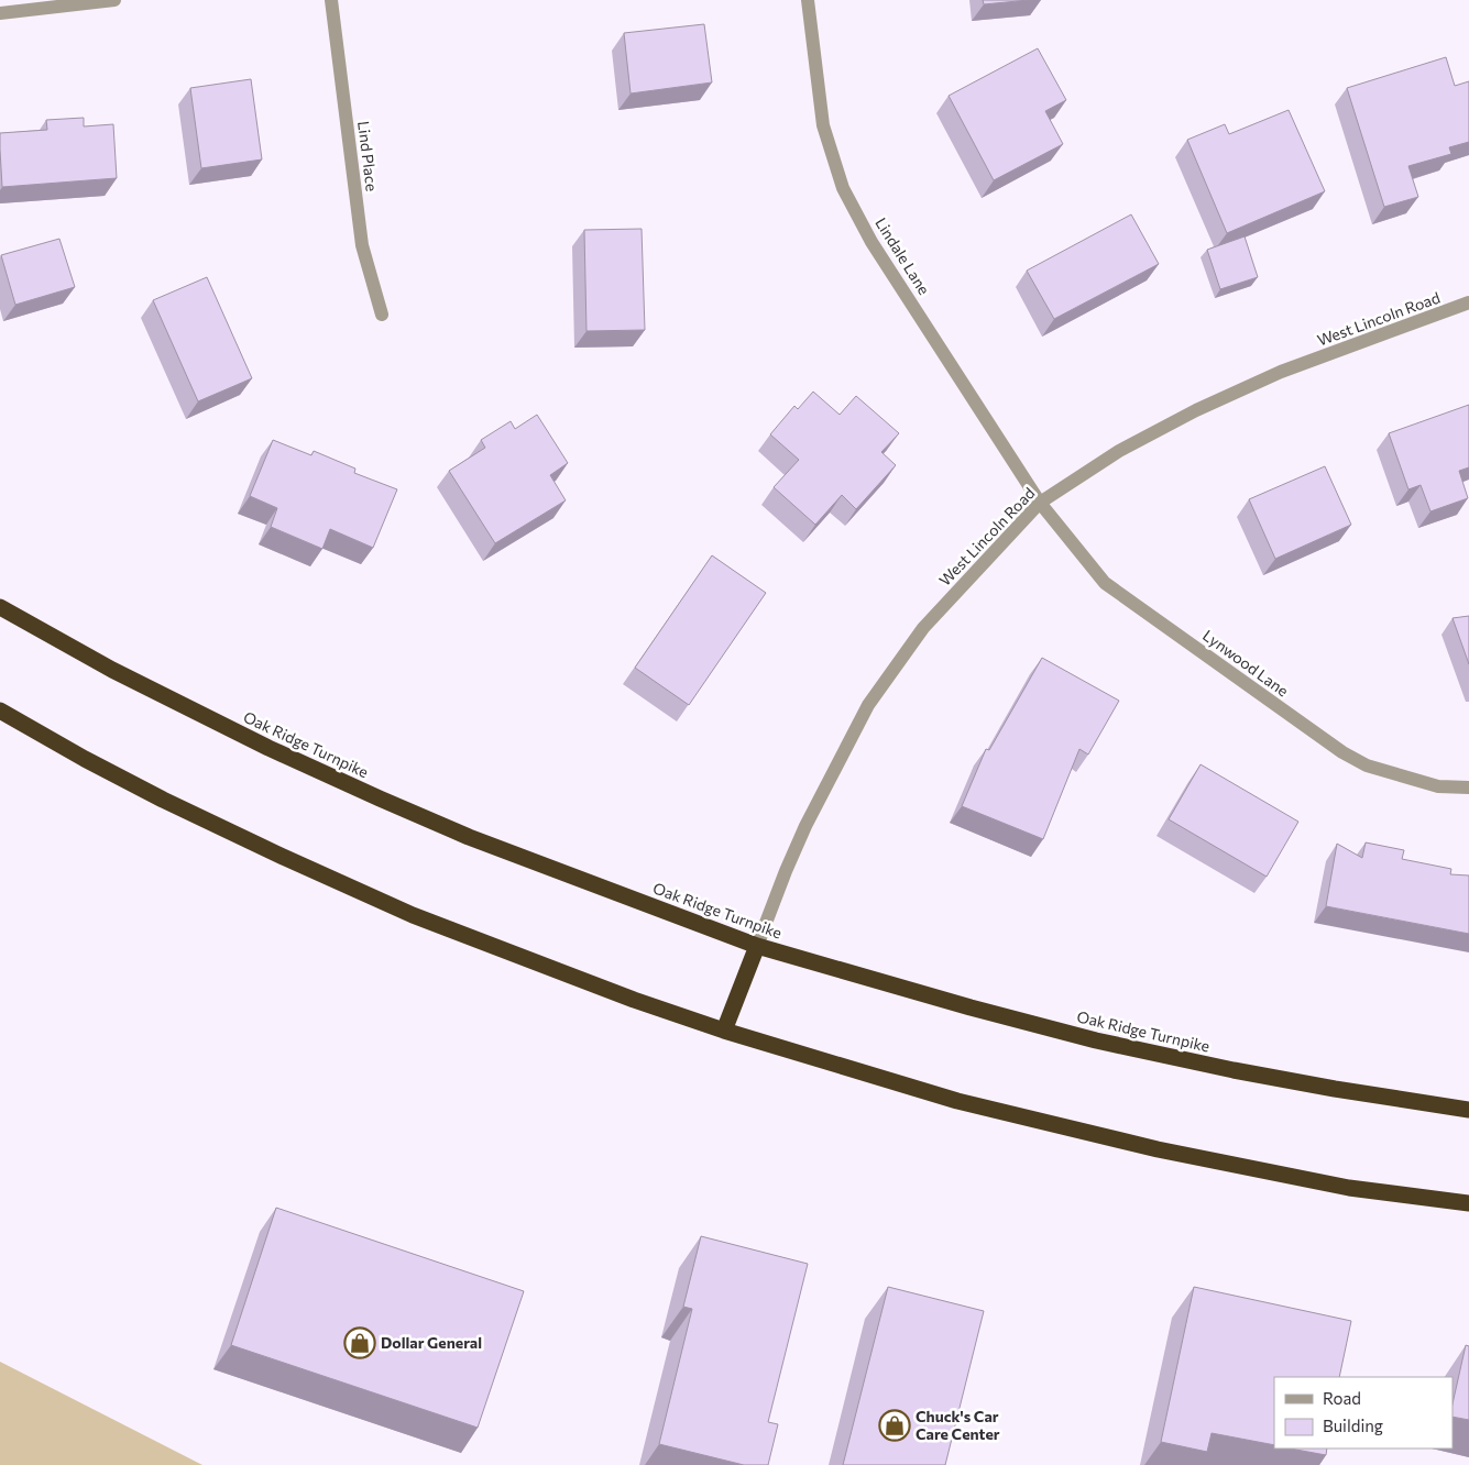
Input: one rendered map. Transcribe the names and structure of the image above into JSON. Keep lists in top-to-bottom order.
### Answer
{
  "streets": {
    "highway": ["Oak Ridge Turnpike"],
    "street": [
      "Lind Place",
      "Lindale Lane",
      "West Lincoln Road",
      "Lynwood Lane"
    ]
  },
  "crossings": [
    ["Lindale Lane", "West Lincoln Road"],
    ["Lindale Lane", "Lynwood Lane"],
    ["West Lincoln Road", "Lynwood Lane"],
    ["West Lincoln Road", "Oak Ridge Turnpike"]
  ],
  "places": {
    "shop": ["Dollar General", "Chuck's Car Care Center"]
  },
  "legend": ["Road", "Building"]
}
